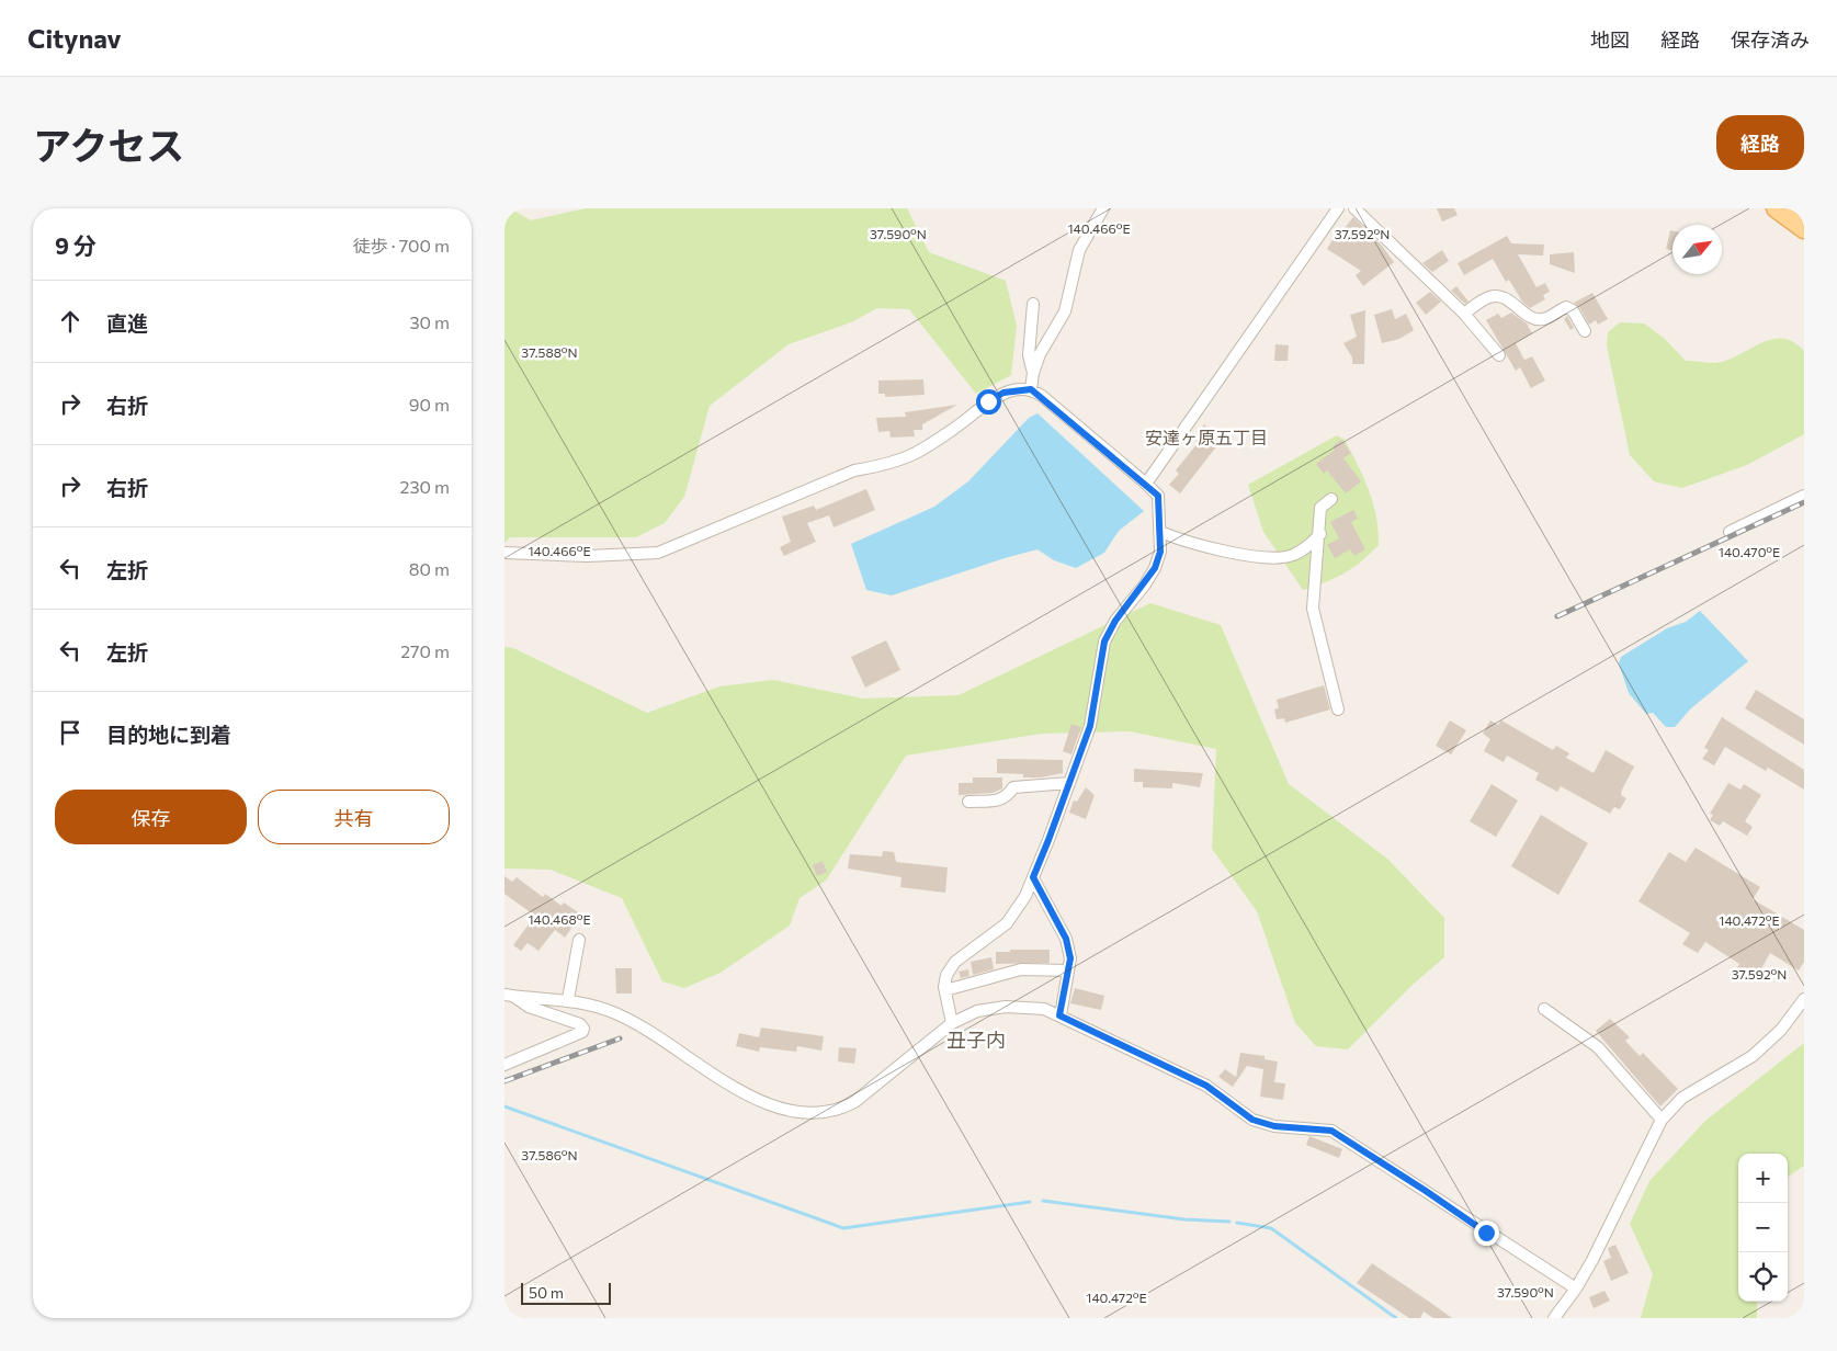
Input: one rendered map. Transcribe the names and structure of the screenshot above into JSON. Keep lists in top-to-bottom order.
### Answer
{
  "districts": ["安達ヶ原五丁目", "丑子内"],
  "scale_bar": "50 m",
  "north": "top right",
  "page": {
    "header": "Citynav",
    "nav": ["地図", "経路", "保存済み"],
    "title": "アクセス",
    "buttons": [
      "経路",
      ["保存", "共有"]
    ],
    "heading": ["9 分", "徒歩 · 700 m"],
    "list": [
      ["直進", "30 m"],
      ["右折", "90 m"],
      ["右折", "230 m"],
      ["左折", "80 m"],
      ["左折", "270 m"],
      "目的地に到着"
    ],
    "map_buttons": ["+", "−"],
    "scale": "50 m"
  },
  "coordinates": [
    "140.466°E",
    "37.590°N",
    "37.592°N",
    "37.588°N",
    "140.470°E",
    "140.468°E",
    "140.472°E",
    "37.586°N"
  ]
}
